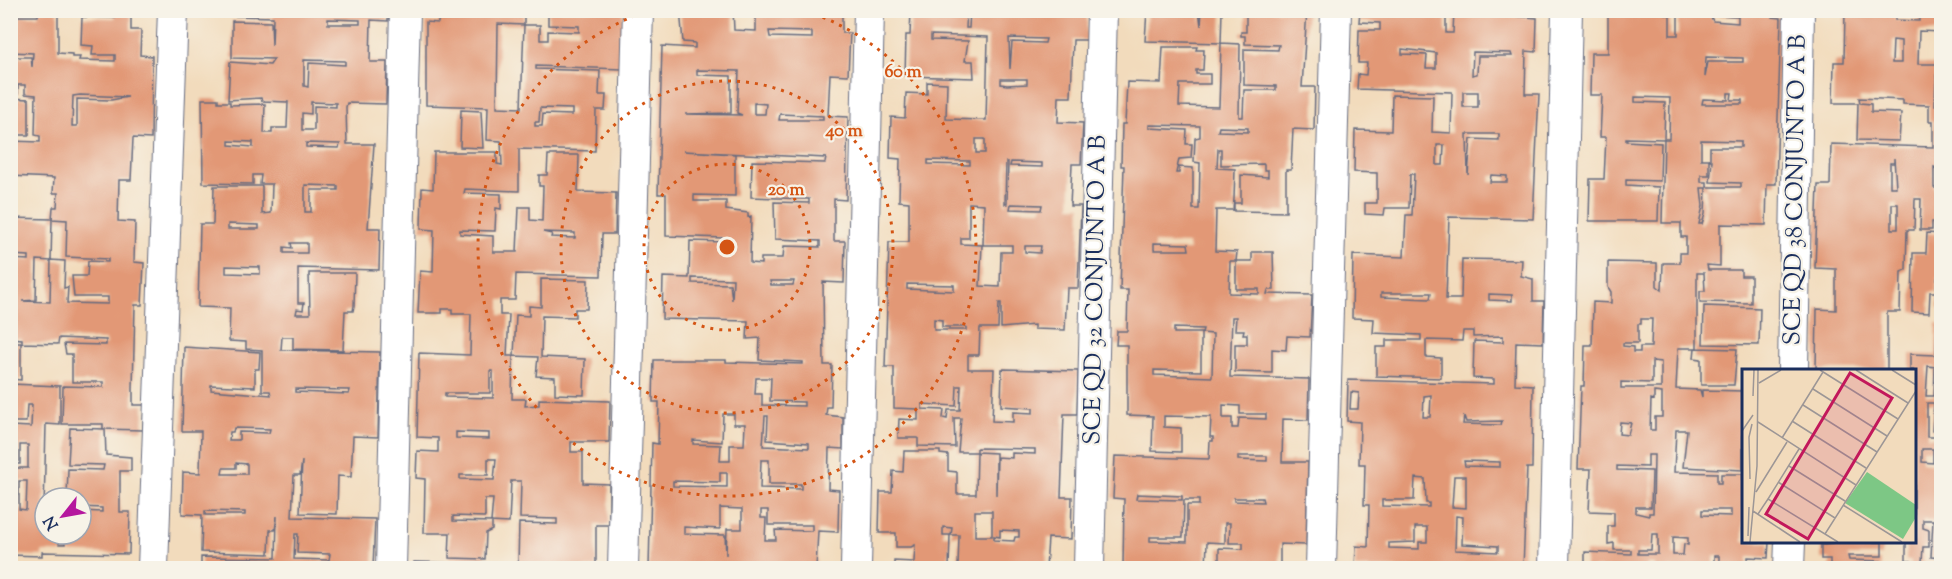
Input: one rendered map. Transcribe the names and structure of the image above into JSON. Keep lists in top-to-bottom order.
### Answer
{
  "streets": {
    "street": ["SCE QD 38 CONJUNTO A B", "SCE QD 32 CONJUNTO A B"]
  },
  "north": "bottom left",
  "rings": ["60 m", "40 m", "20 m"]
}
